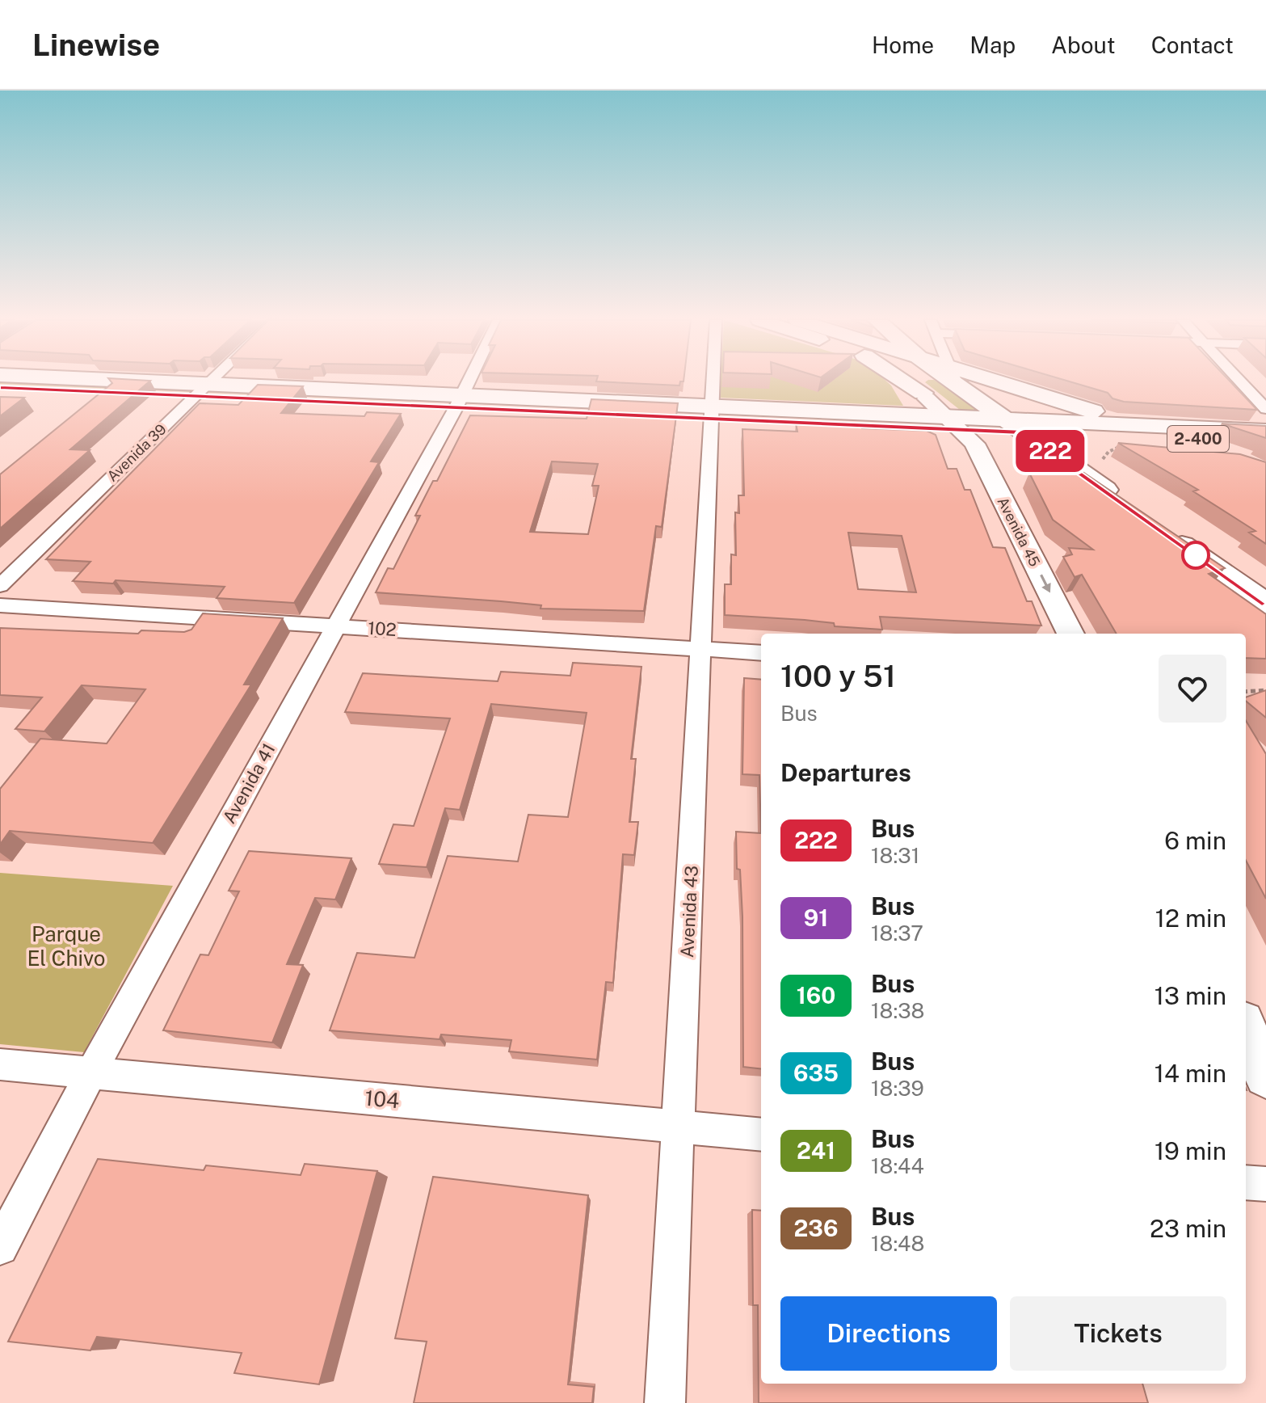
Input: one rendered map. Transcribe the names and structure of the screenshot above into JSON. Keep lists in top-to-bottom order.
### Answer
{
  "streets": {
    "main road": ["2-400"],
    "street": [
      "Avenida 39",
      "Avenida 45",
      "102",
      "Avenida 41",
      "Avenida 43",
      "104"
    ]
  },
  "crossings": [
    ["102", "Avenida 41"],
    ["102", "Avenida 43"],
    ["Avenida 41", "104"],
    ["Avenida 43", "104"]
  ],
  "one_way": ["Avenida 45"],
  "parks": ["Parque El Chivo"],
  "lines": ["bus line 222"],
  "page": {
    "header": "Linewise",
    "nav": [
      "Home",
      "Map",
      "About",
      "Contact"
    ],
    "on_map": "222",
    "heading": [
      ["100 y 51", "Bus"],
      "Departures"
    ],
    "list": [
      {
        "mark": "222",
        "name": "Bus",
        "note": "18:31",
        "value": "6 min"
      },
      {
        "mark": "91",
        "name": "Bus",
        "note": "18:37",
        "value": "12 min"
      },
      {
        "mark": "160",
        "name": "Bus",
        "note": "18:38",
        "value": "13 min"
      },
      {
        "mark": "635",
        "name": "Bus",
        "note": "18:39",
        "value": "14 min"
      },
      {
        "mark": "241",
        "name": "Bus",
        "note": "18:44",
        "value": "19 min"
      },
      {
        "mark": "236",
        "name": "Bus",
        "note": "18:48",
        "value": "23 min"
      }
    ],
    "buttons": ["Directions", "Tickets"]
  }
}
